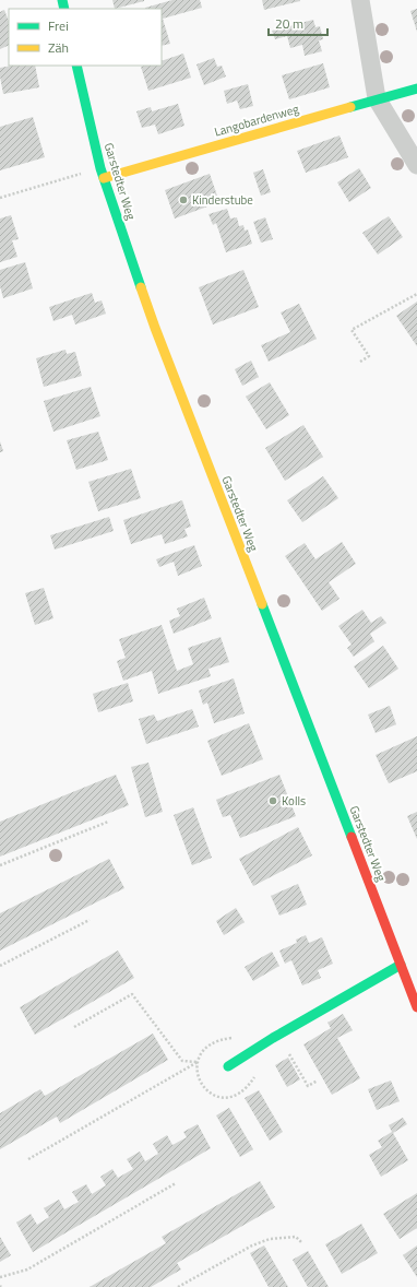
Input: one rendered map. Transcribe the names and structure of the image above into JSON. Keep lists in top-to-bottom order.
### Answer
{
  "streets": {
    "main road": ["Langobardenweg", "Garstedter Weg"]
  },
  "crossings": [
    ["Langobardenweg", "Garstedter Weg"]
  ],
  "places": ["Kinderstube", "Kolls"],
  "legend": ["Frei", "Zäh"],
  "scale_bar": "20 m"
}
